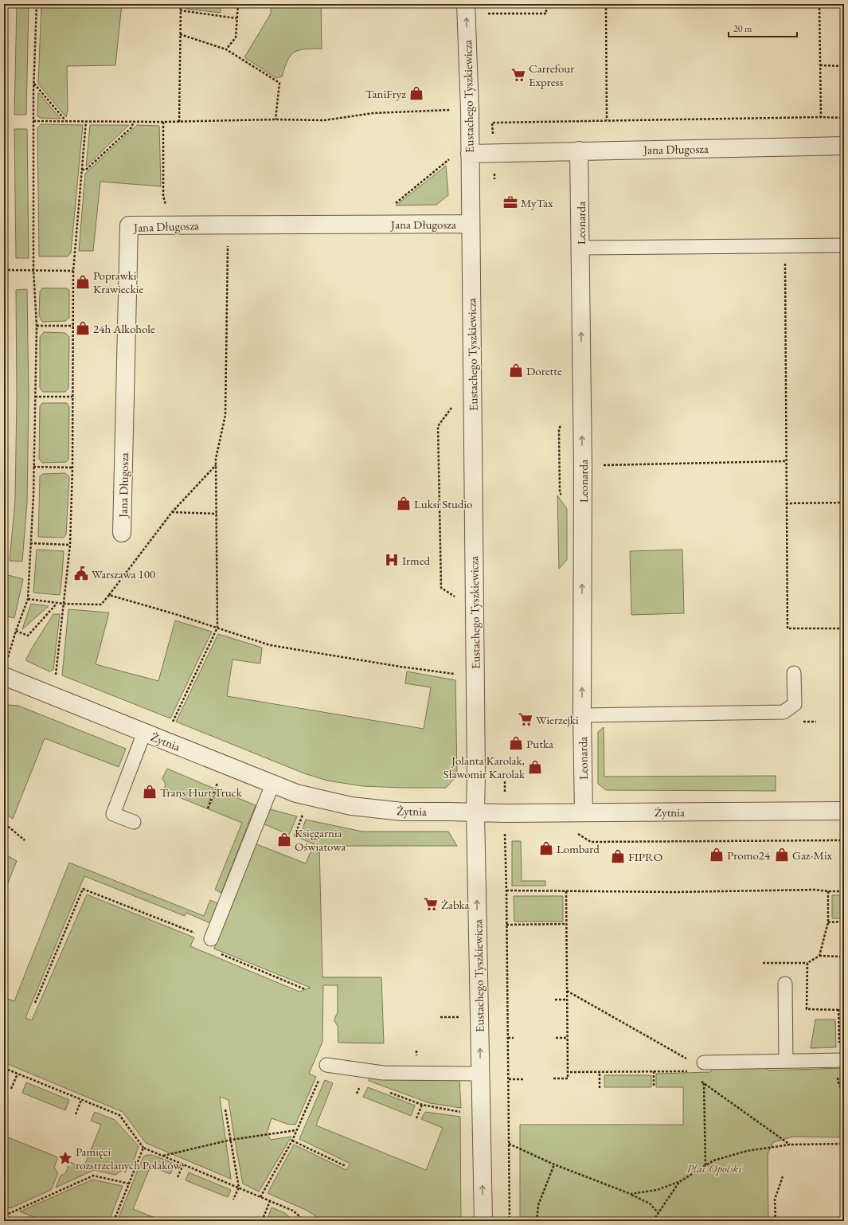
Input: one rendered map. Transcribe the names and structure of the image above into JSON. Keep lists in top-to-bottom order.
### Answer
{
  "streets": {
    "street": [
      "Eustachego Tyszkiewicza",
      "Jana Długosza",
      "Leonarda",
      "Żytnia"
    ]
  },
  "crossings": [
    ["Eustachego Tyszkiewicza", "Jana Długosza"],
    ["Eustachego Tyszkiewicza", "Żytnia"],
    ["Jana Długosza", "Leonarda"],
    ["Leonarda", "Żytnia"]
  ],
  "one_way": ["Eustachego Tyszkiewicza", "Leonarda"],
  "parks": ["Plac Opolski"],
  "places": {
    "supermarket": ["Carrefour Express", "Wierzejki", "Żabka"],
    "shop": [
      "TaniFryz",
      "Poprawki Krawieckie",
      "24h Alkohole",
      "Dorette",
      "Luksi Studio",
      "Putka",
      "Jolanta Karolak, Sławomir Karolak",
      "Trans Hurt Truck",
      "Księgarnia Oświatowa",
      "Lombard",
      "Promo24",
      "Gaz-Mix",
      "FIPRO"
    ],
    "office": ["MyTax"],
    "hospital": ["Irmed"],
    "public building": ["Warszawa 100"],
    "place": ["Pamięci rozstrzelanych Polaków"]
  },
  "scale_bar": "20 m"
}
